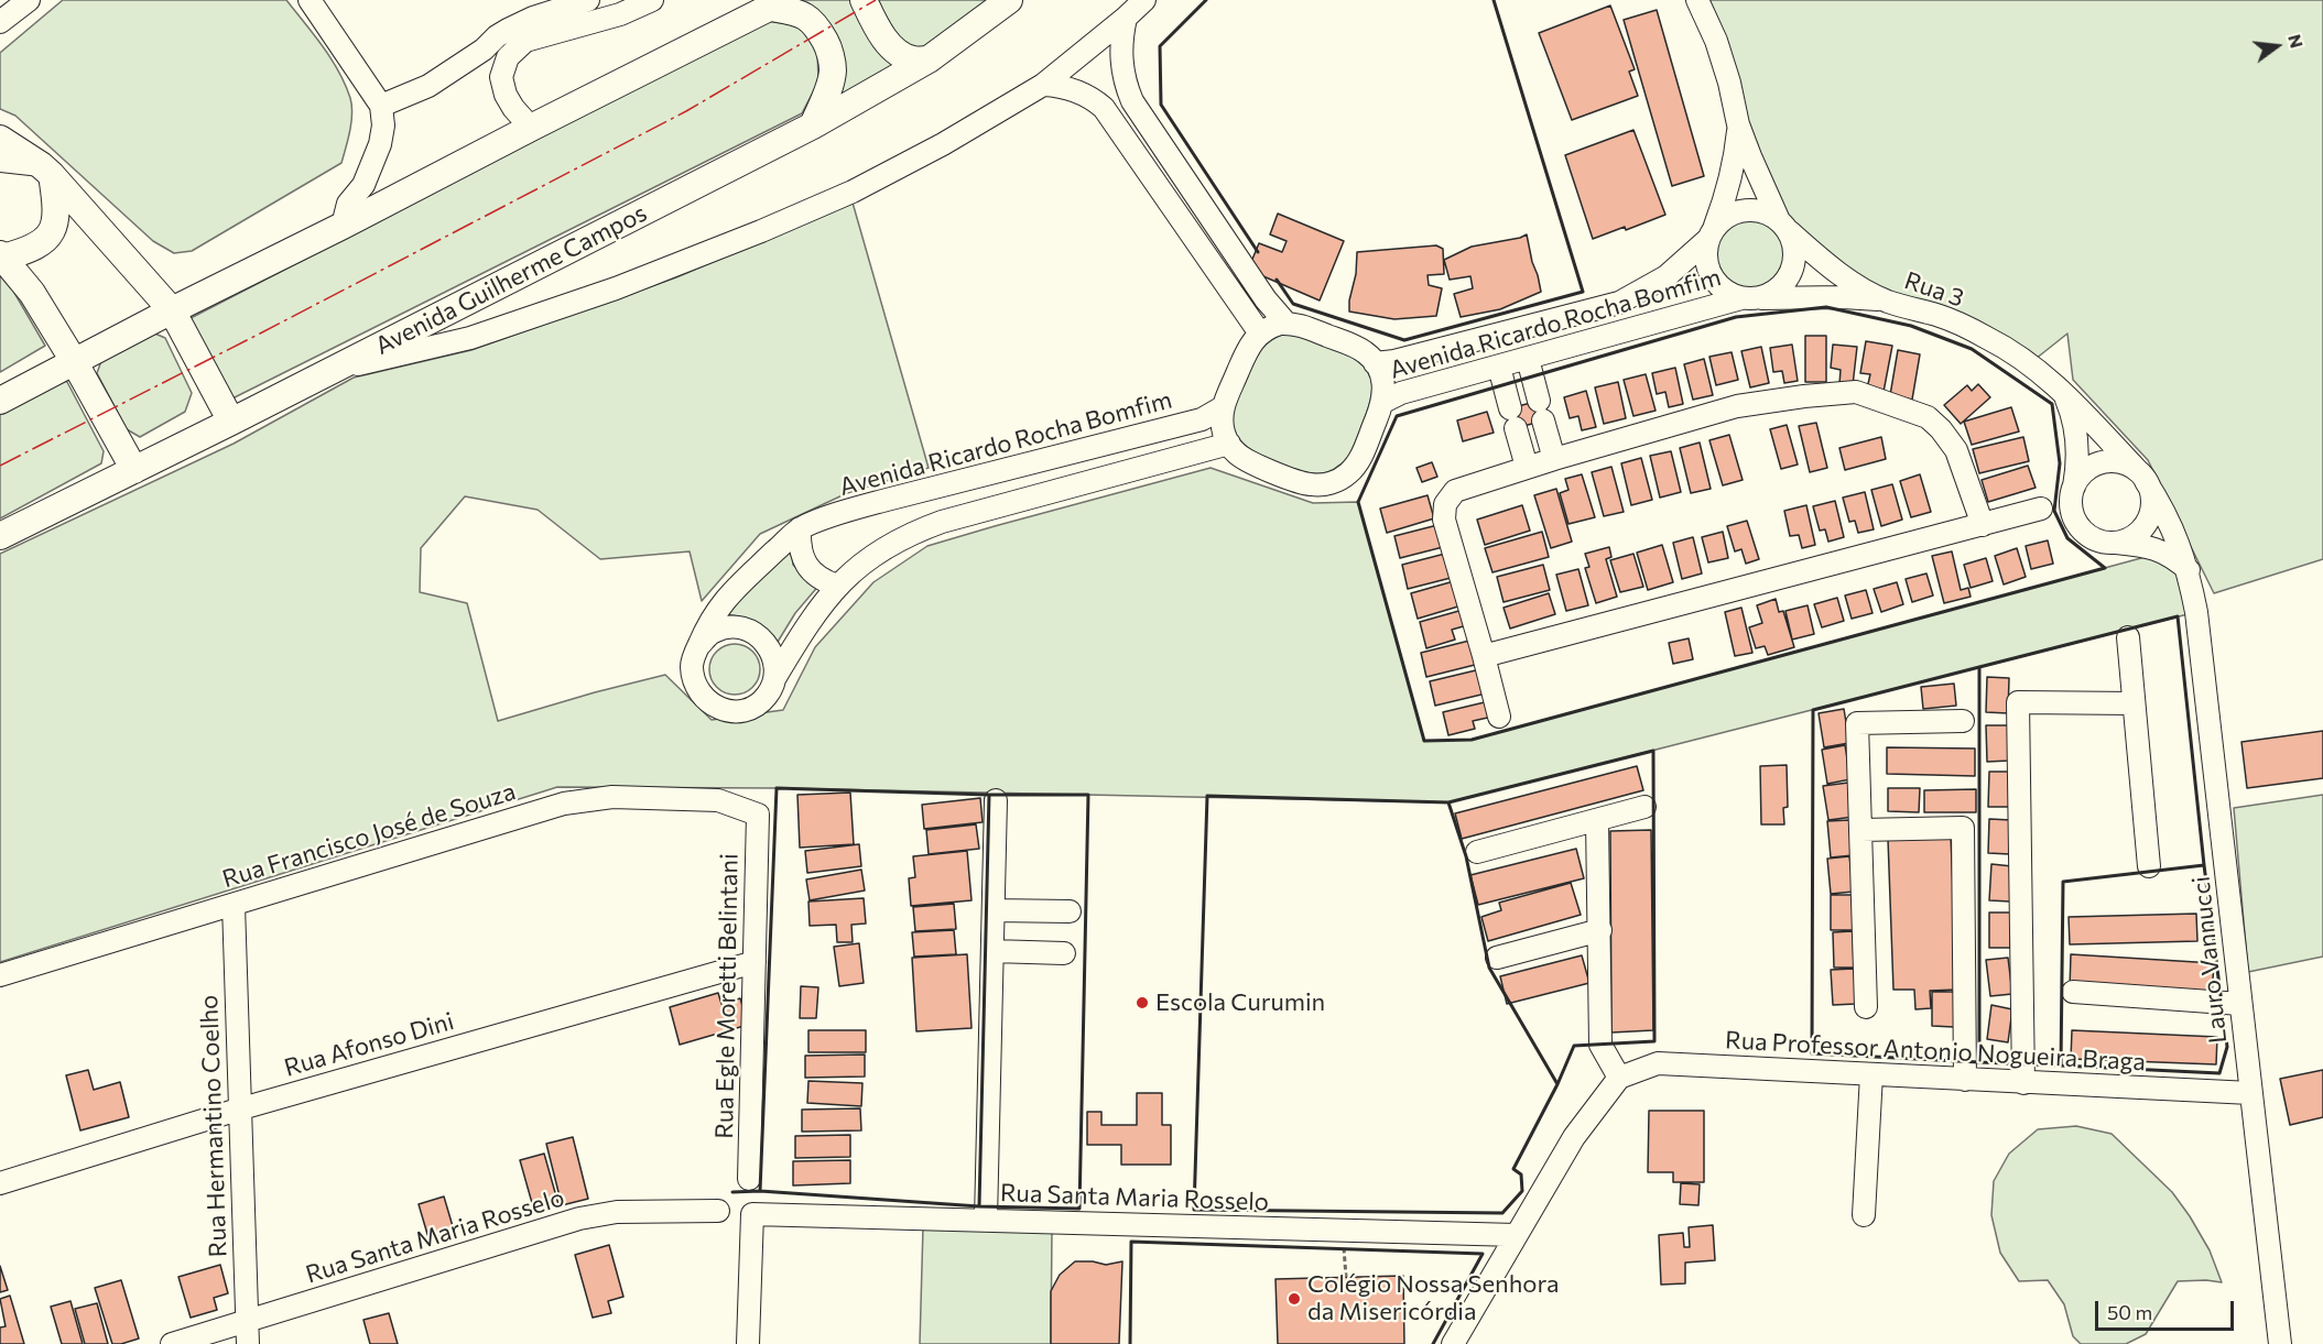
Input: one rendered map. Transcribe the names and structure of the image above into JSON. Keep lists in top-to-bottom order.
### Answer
{
  "streets": {
    "main road": ["Avenida Guilherme Campos"],
    "street": [
      "Rua 3",
      "Avenida Ricardo Rocha Bomfim",
      "Rua Francisco José de Souza",
      "Lauro Vannucci",
      "Rua Egle Moretti Belintani",
      "Rua Afonso Dini",
      "Rua Professor Antonio Nogueira Braga",
      "Rua Hermantino Coelho",
      "Rua Santa Maria Rosselo"
    ]
  },
  "crossings": [
    ["Rua 3", "Avenida Ricardo Rocha Bomfim"],
    ["Rua 3", "Lauro Vannucci"],
    ["Rua Francisco José de Souza", "Rua Egle Moretti Belintani"],
    ["Rua Francisco José de Souza", "Rua Hermantino Coelho"],
    ["Lauro Vannucci", "Rua Professor Antonio Nogueira Braga"],
    ["Rua Egle Moretti Belintani", "Rua Afonso Dini"],
    ["Rua Afonso Dini", "Rua Hermantino Coelho"],
    ["Rua Hermantino Coelho", "Rua Santa Maria Rosselo"]
  ],
  "places": ["Escola Curumin", "Colégio Nossa Senhora da Misericórdia"],
  "scale_bar": "50 m",
  "north": "right"
}
